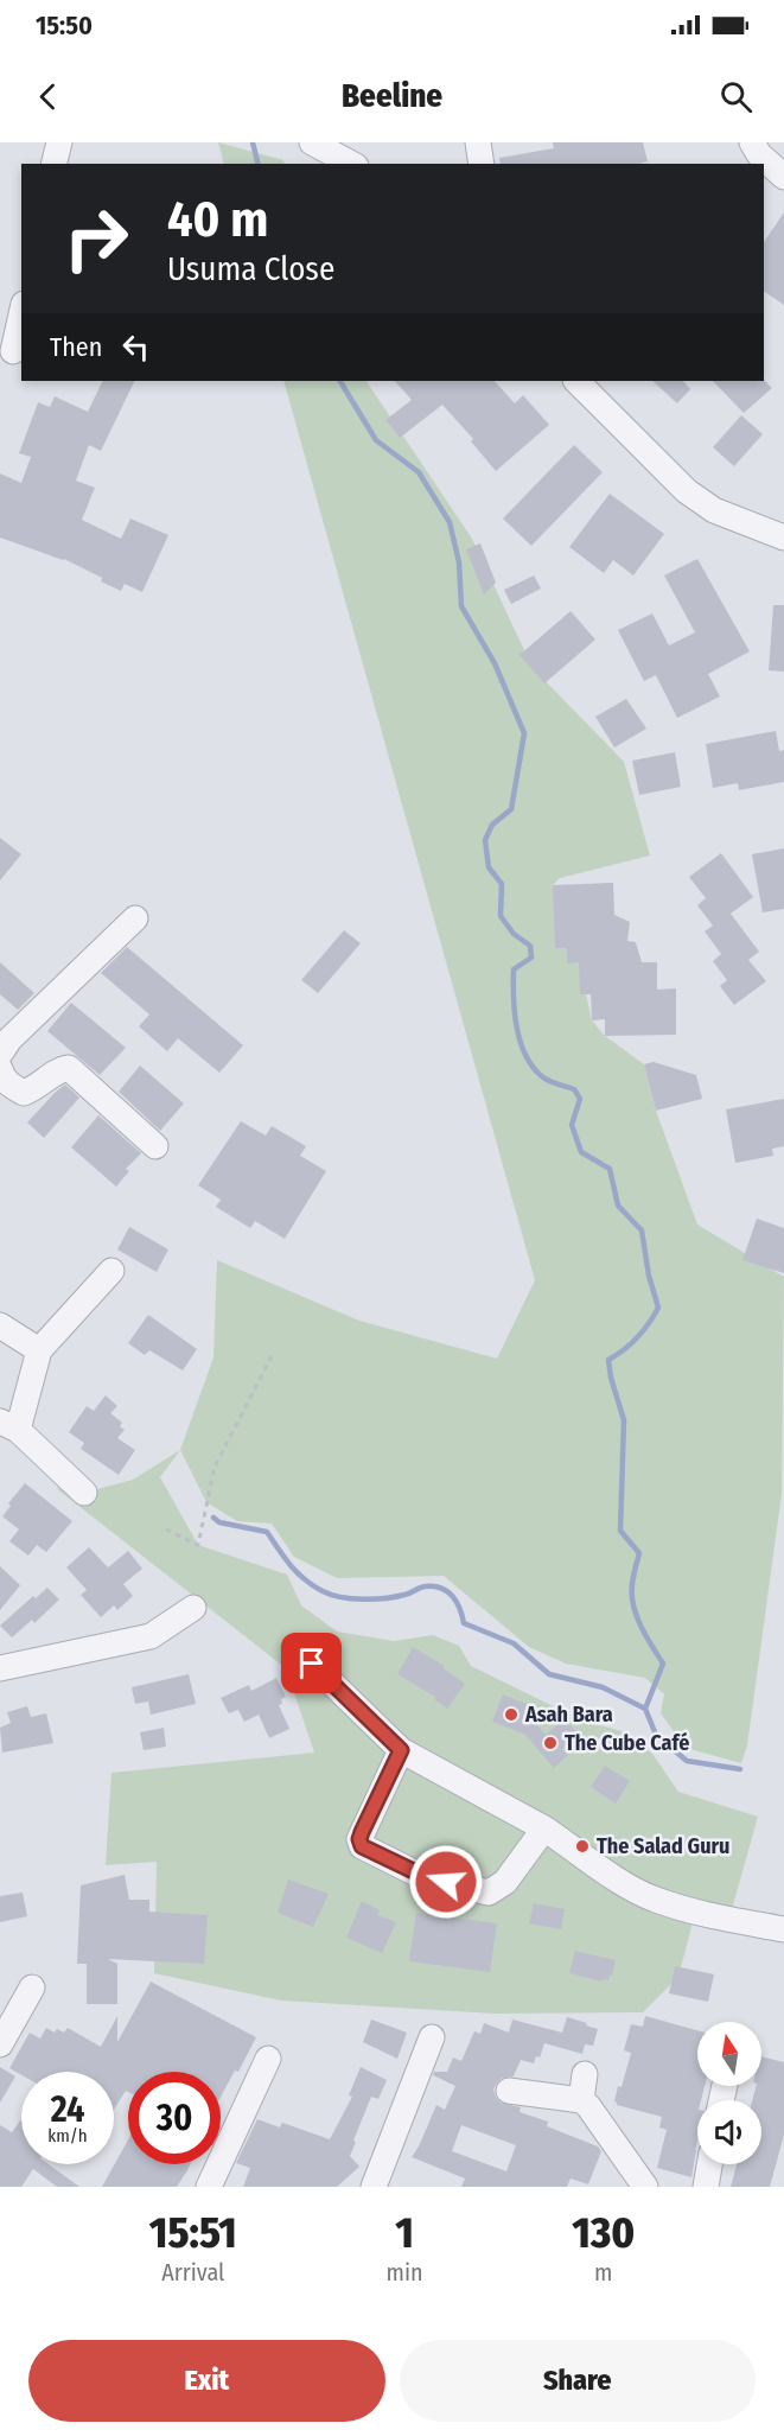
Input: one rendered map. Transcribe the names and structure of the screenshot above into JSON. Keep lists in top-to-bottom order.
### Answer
{
  "places": ["Asah Bara", "The Cube Café", "The Salad Guru"],
  "north": "top",
  "page": {
    "status": "15:50",
    "header": "Beeline",
    "turn": ["40 m", "Usuma Close"],
    "then": "Then",
    "speed": "24 km/h",
    "limit": "30",
    "eta": [
      "15:51",
      "Arrival",
      "1",
      "min",
      "130",
      "m"
    ],
    "buttons": ["Exit", "Share"]
  }
}
